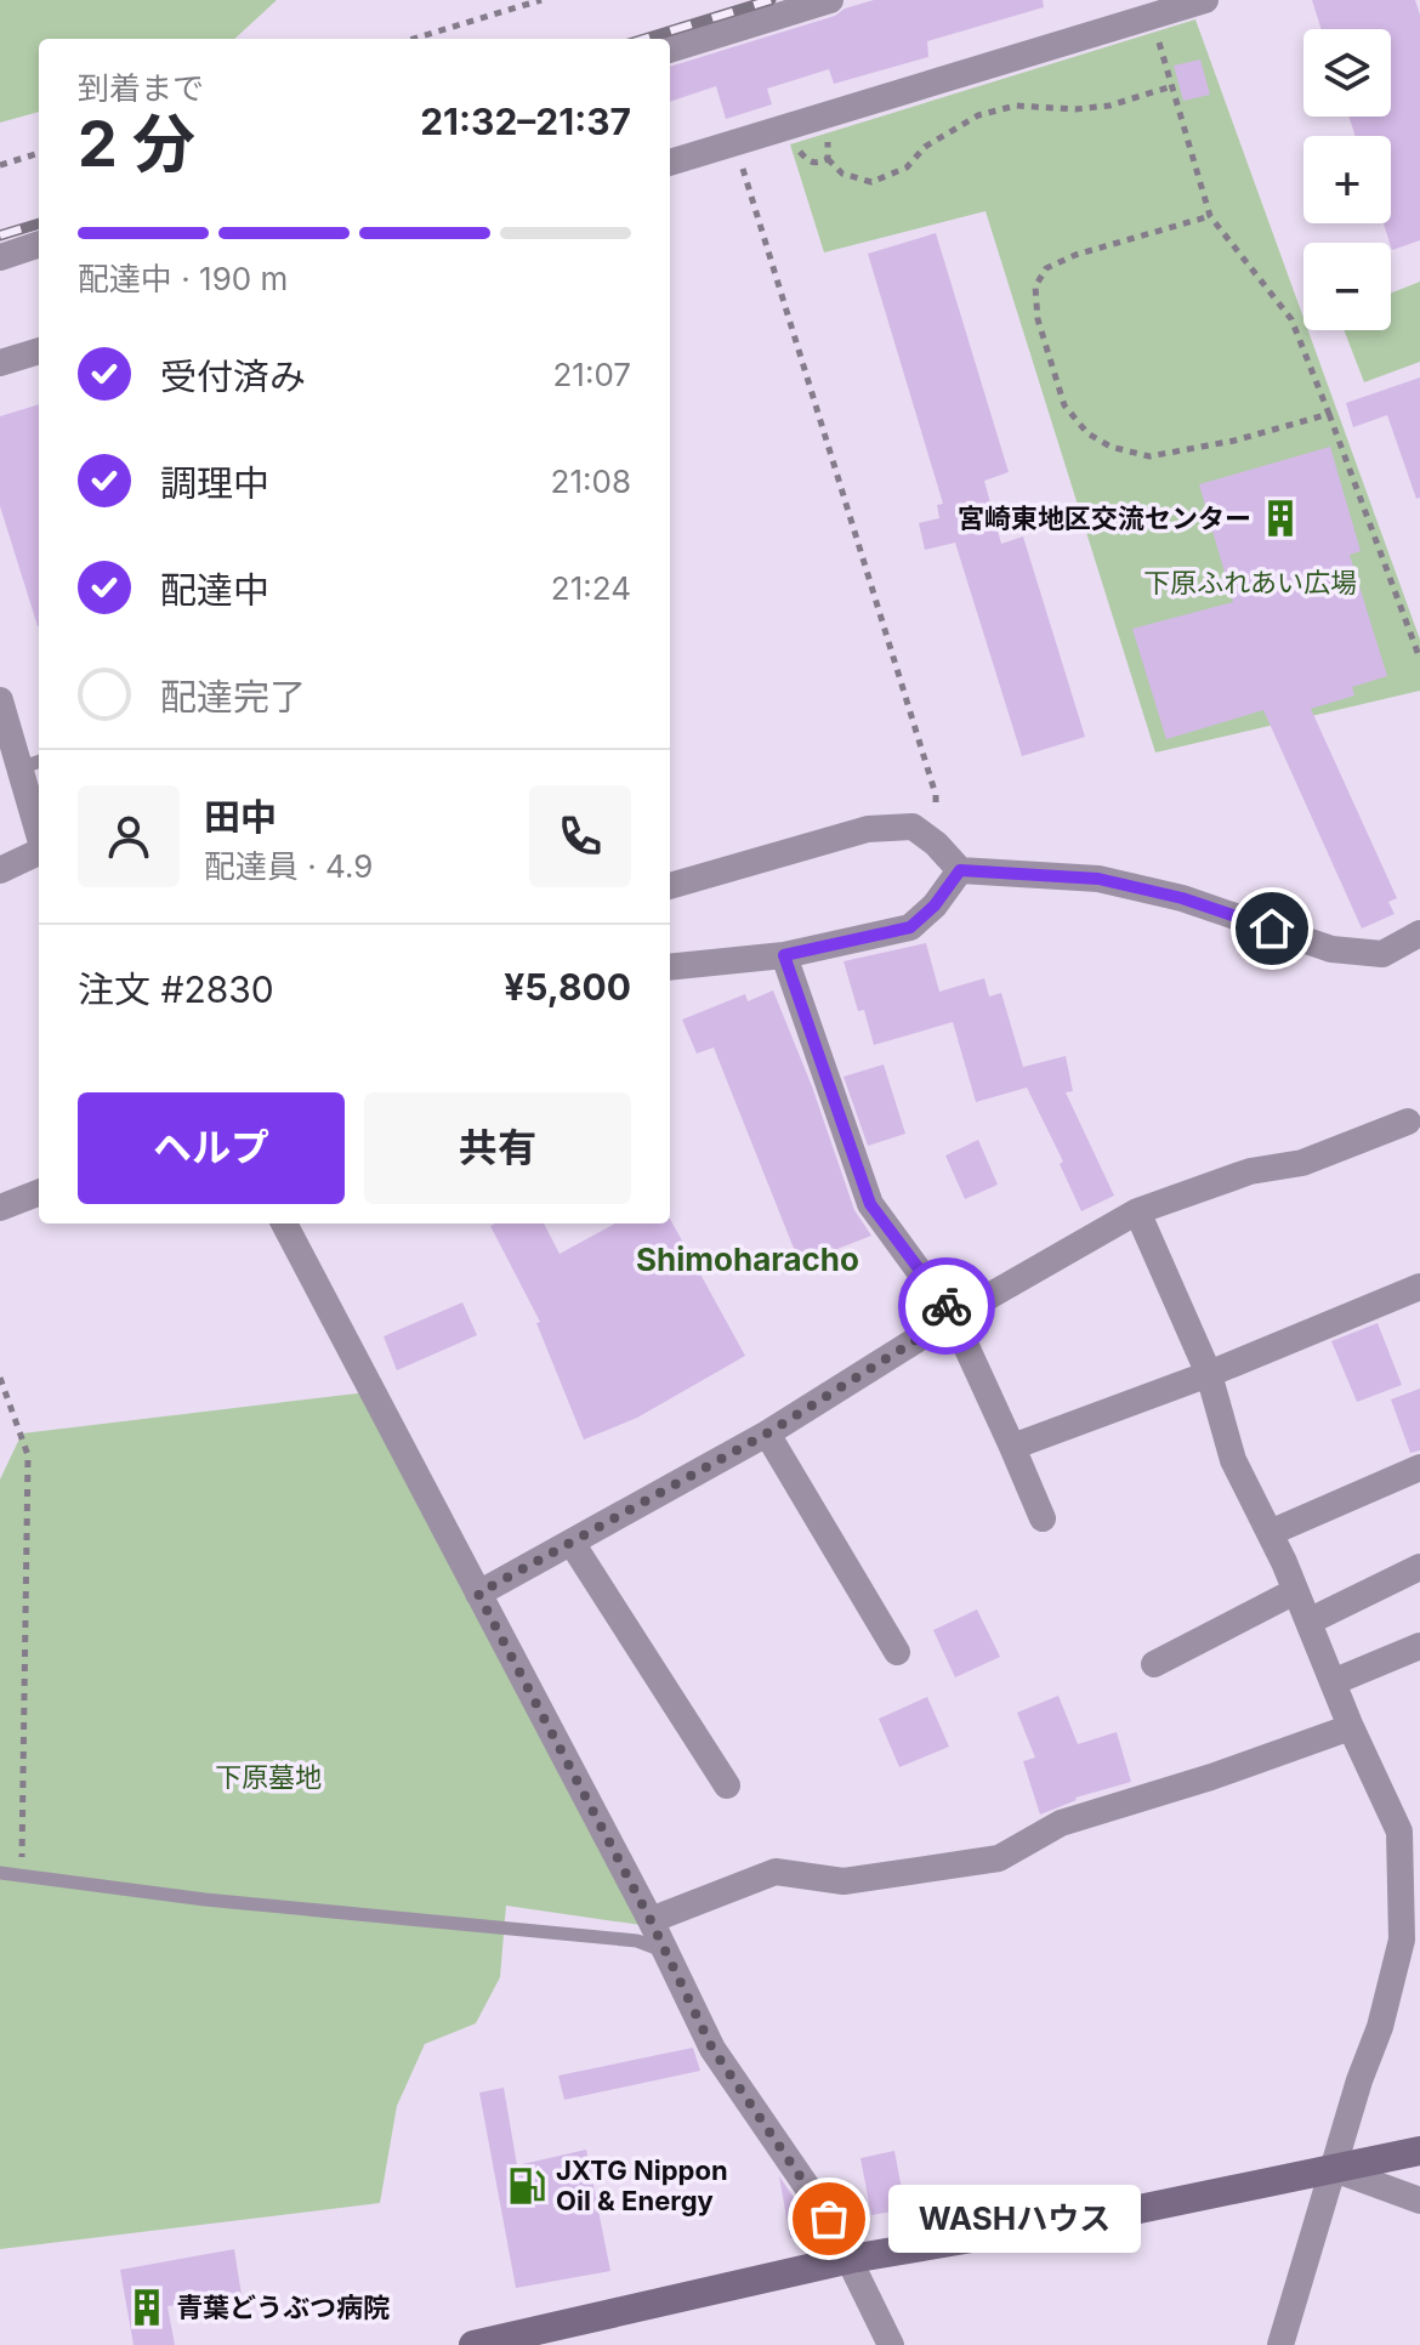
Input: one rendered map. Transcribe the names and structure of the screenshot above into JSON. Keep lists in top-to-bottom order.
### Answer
{
  "districts": ["Shimoharacho"],
  "parks": ["下原ふれあい広場", "下原墓地"],
  "places": {
    "building": ["宮崎東地区交流センター", "青葉どうぶつ病院"],
    "fuel station": ["JXTG Nippon Oil & Energy"],
    "other": ["WASHハウス"]
  },
  "page": {
    "map_buttons": ["+", "−"],
    "heading": ["2 分", "到着まで", "21:32–21:37"],
    "panel": [
      "田中",
      "配達員 · 4.9",
      "注文 #2830",
      "¥5,800"
    ],
    "bar": "配達中 · 190 m",
    "list": [
      ["受付済み", "21:07"],
      ["調理中", "21:08"],
      ["配達中", "21:24"],
      "配達完了"
    ],
    "buttons": ["ヘルプ", "共有"],
    "bubble": "WASHハウス"
  }
}
